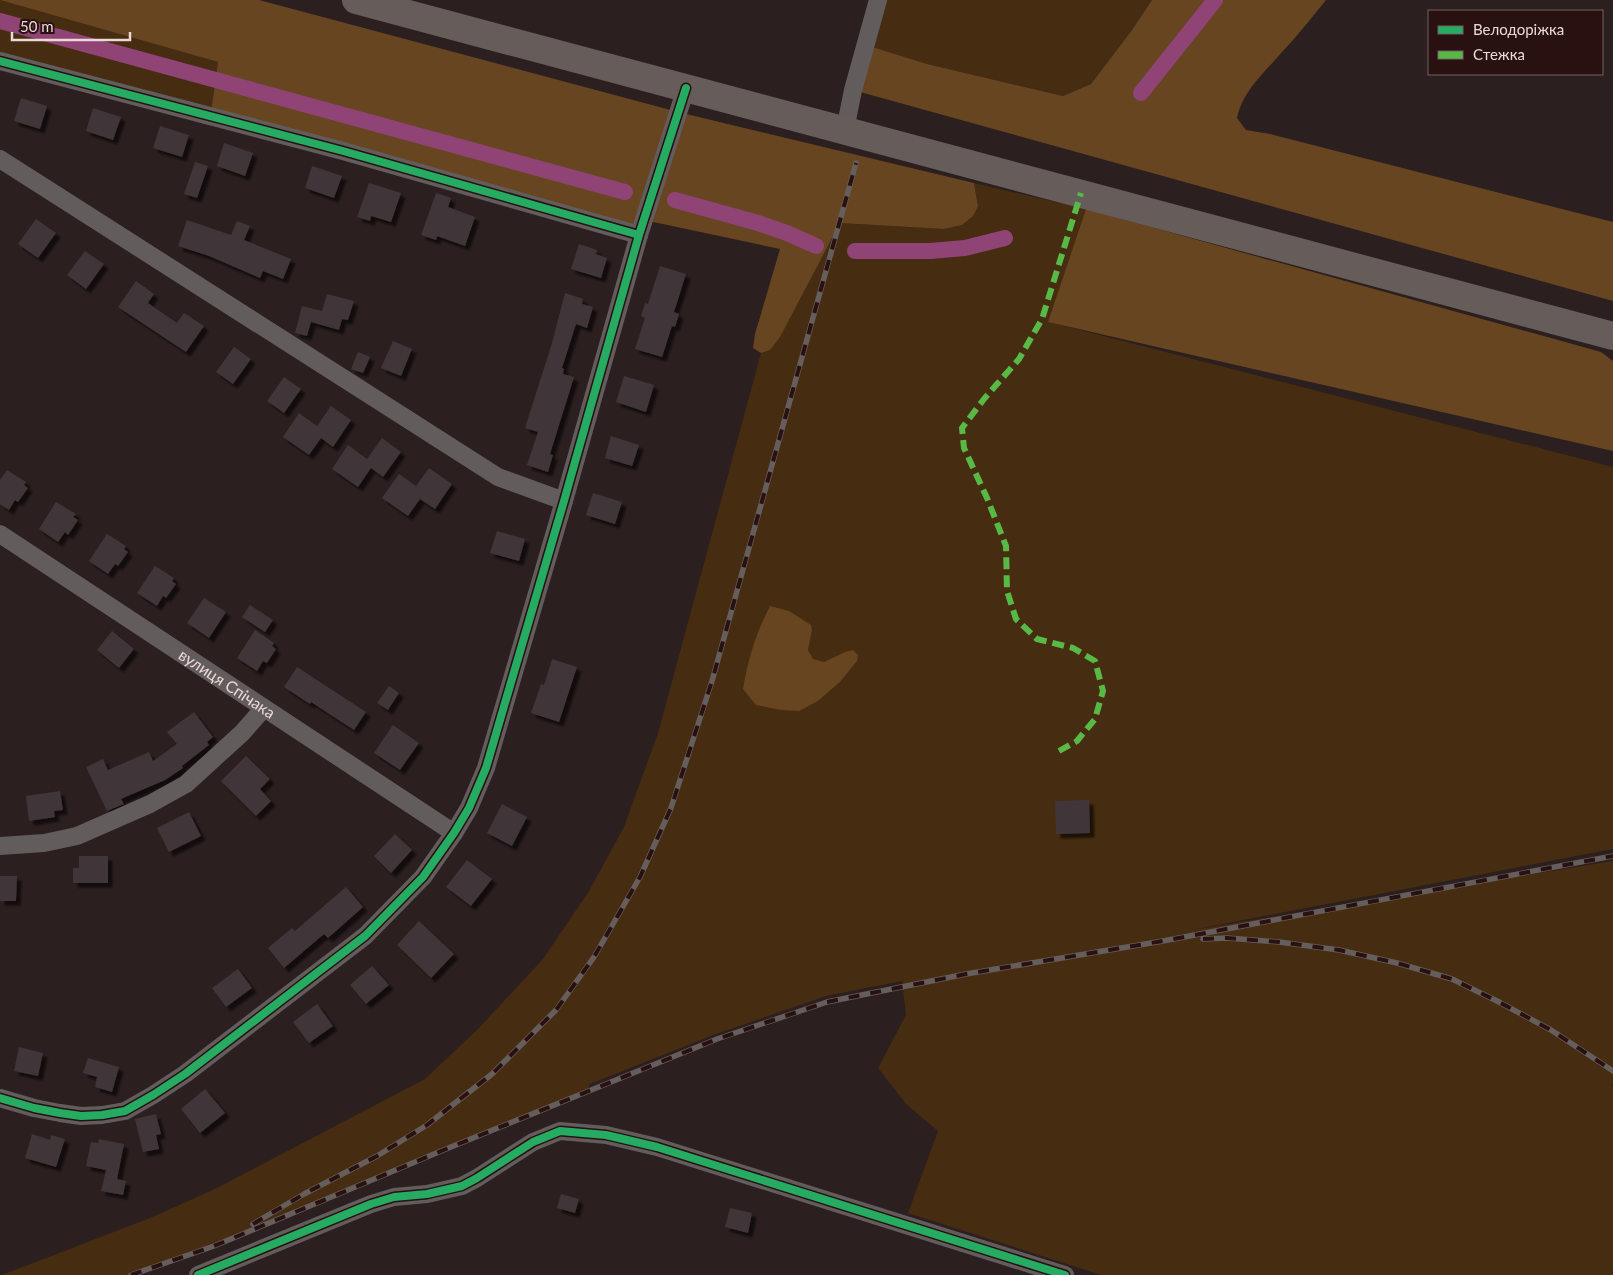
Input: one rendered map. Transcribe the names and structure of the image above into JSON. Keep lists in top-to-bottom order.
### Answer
{
  "streets": {
    "street": ["вулиця Спічака"]
  },
  "legend": ["Велодоріжка", "Стежка"],
  "scale_bar": "50 m"
}
